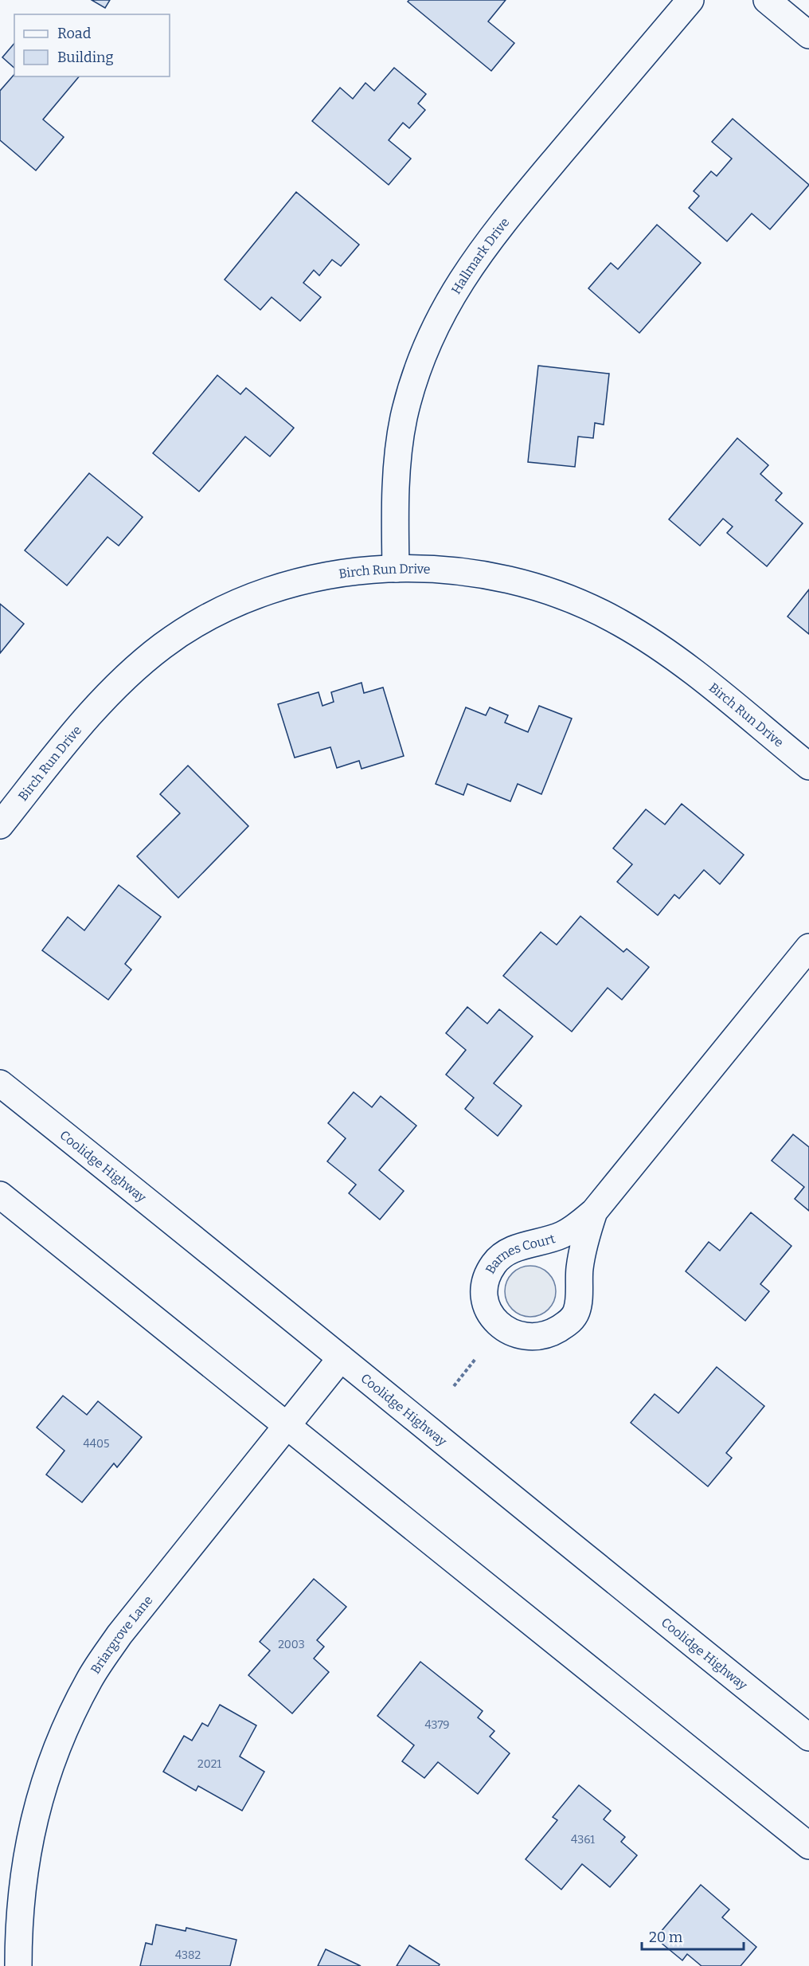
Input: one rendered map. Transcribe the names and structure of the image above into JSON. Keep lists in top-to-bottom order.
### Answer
{
  "streets": {
    "street": [
      "Hallmark Drive",
      "Birch Run Drive",
      "Coolidge Highway",
      "Barnes Court",
      "Briargrove Lane"
    ]
  },
  "crossings": [
    ["Hallmark Drive", "Birch Run Drive"],
    ["Coolidge Highway", "Briargrove Lane"]
  ],
  "house_numbers": [
    "4405",
    "2003",
    "4379",
    "2021",
    "4361",
    "4382"
  ],
  "legend": ["Road", "Building"],
  "scale_bar": "20 m"
}
